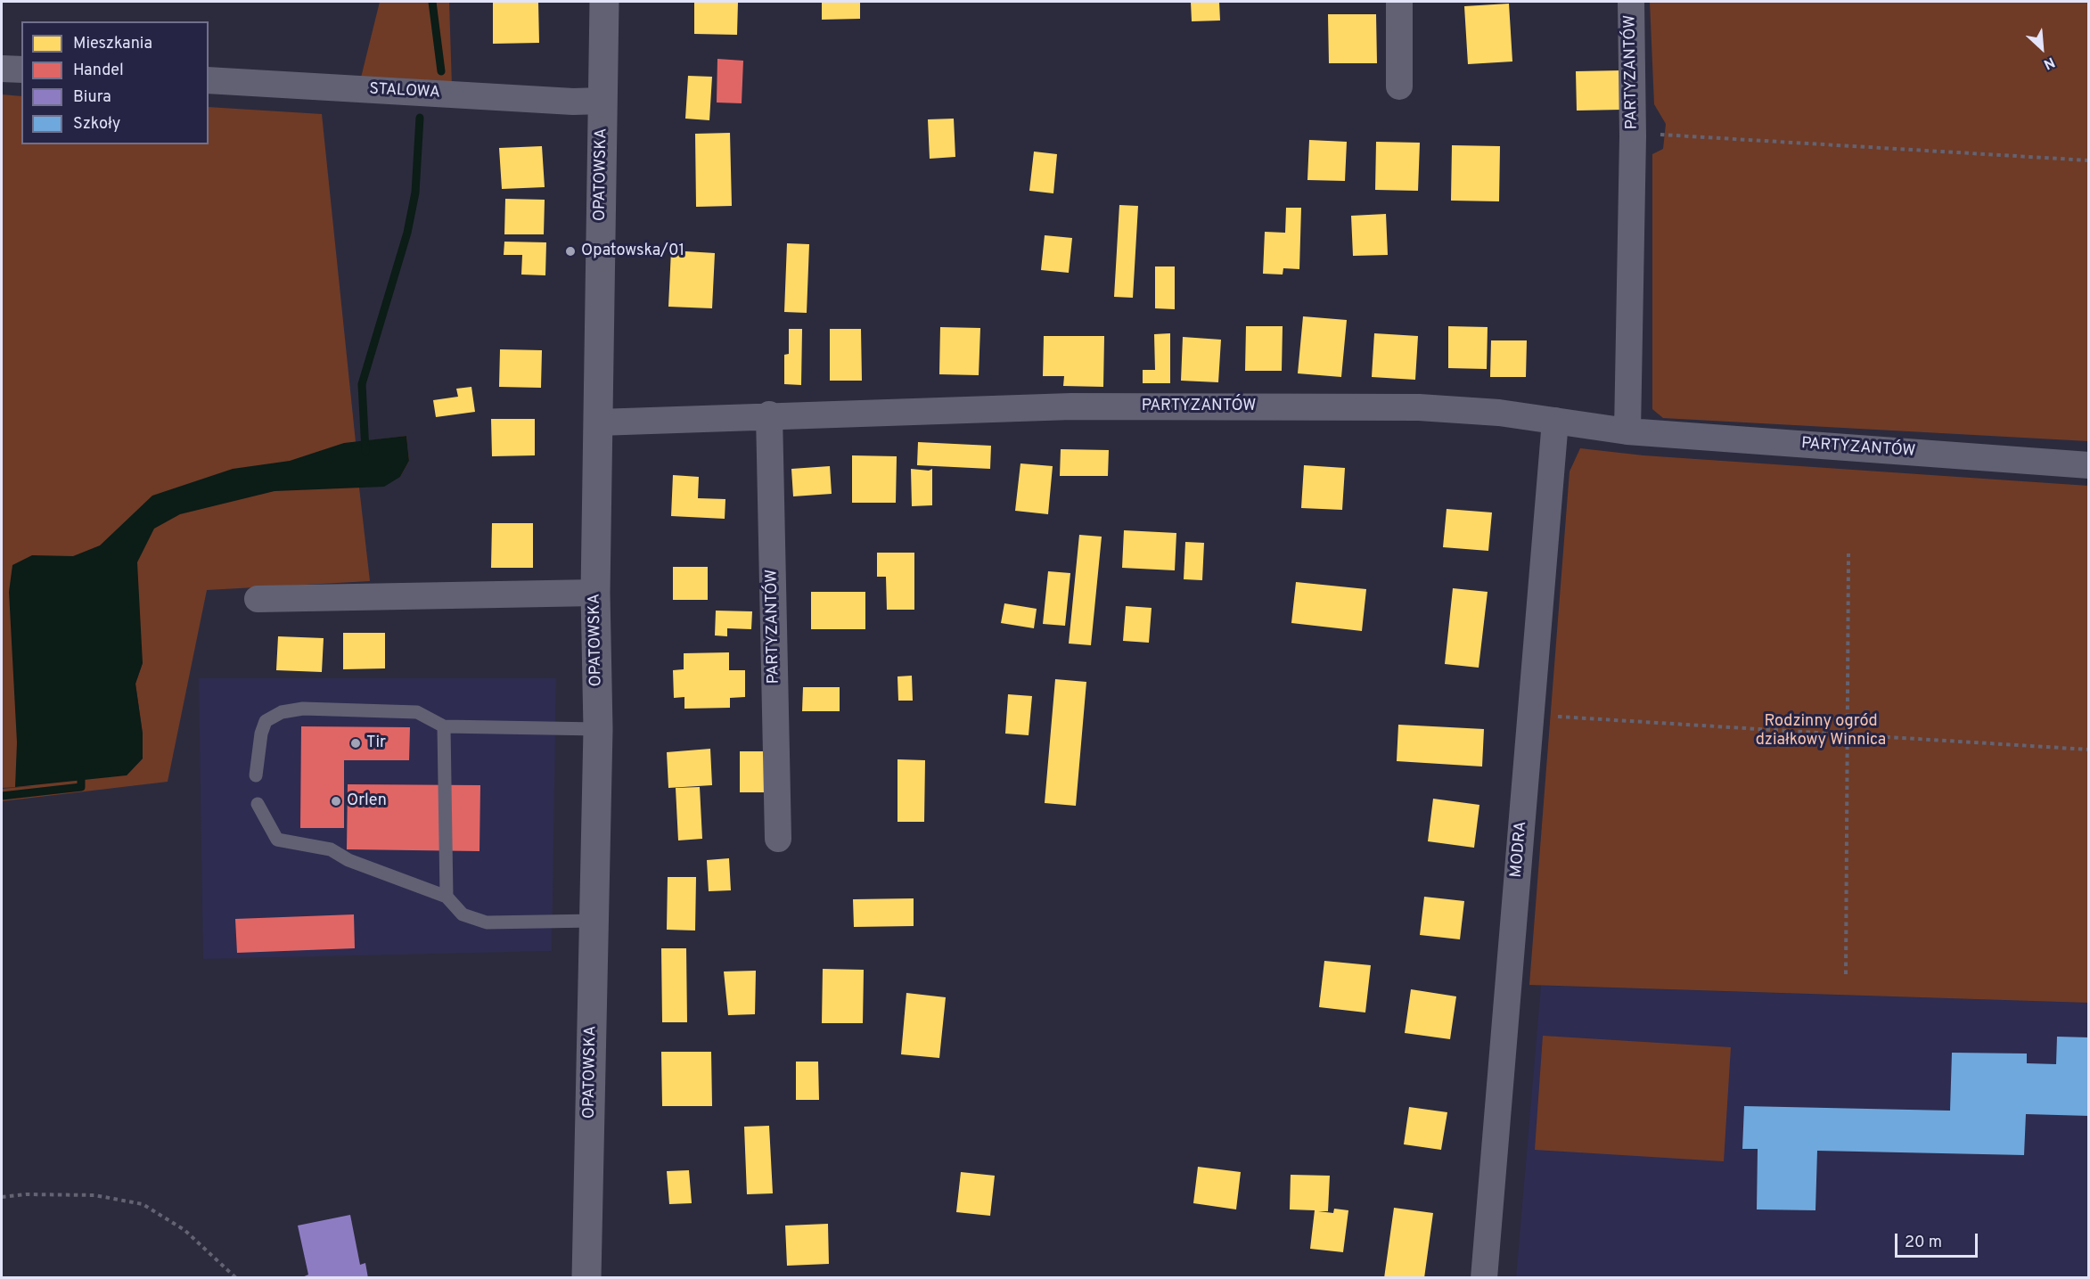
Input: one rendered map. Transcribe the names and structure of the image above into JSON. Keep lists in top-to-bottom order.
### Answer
{
  "streets": {
    "street": [
      "PARTYZANTÓW",
      "STALOWA",
      "OPATOWSKA",
      "MODRA"
    ]
  },
  "crossings": [
    ["PARTYZANTÓW", "OPATOWSKA"],
    ["PARTYZANTÓW", "MODRA"],
    ["STALOWA", "OPATOWSKA"]
  ],
  "parks": ["Rodzinny ogród działkowy Winnica"],
  "places": ["Opatowska/01", "Tir", "Orlen"],
  "legend": [
    "Mieszkania",
    "Handel",
    "Biura",
    "Szkoły"
  ],
  "scale_bar": "20 m",
  "north": "bottom right"
}
